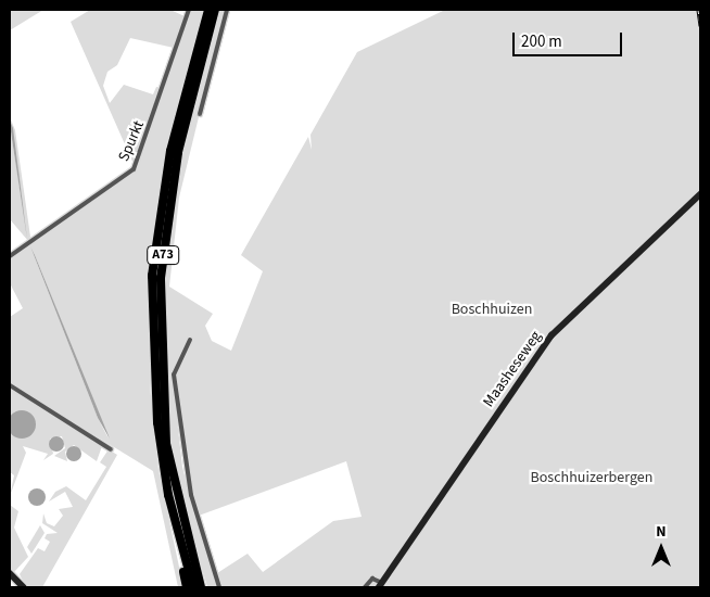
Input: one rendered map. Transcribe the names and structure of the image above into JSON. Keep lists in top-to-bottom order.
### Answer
{
  "streets": {
    "highway": ["A73"],
    "main road": ["Maasheseweg"],
    "street": ["Spurkt"]
  },
  "parks": ["Boschhuizen", "Boschhuizerbergen"],
  "scale_bar": "200 m",
  "north": "top"
}
